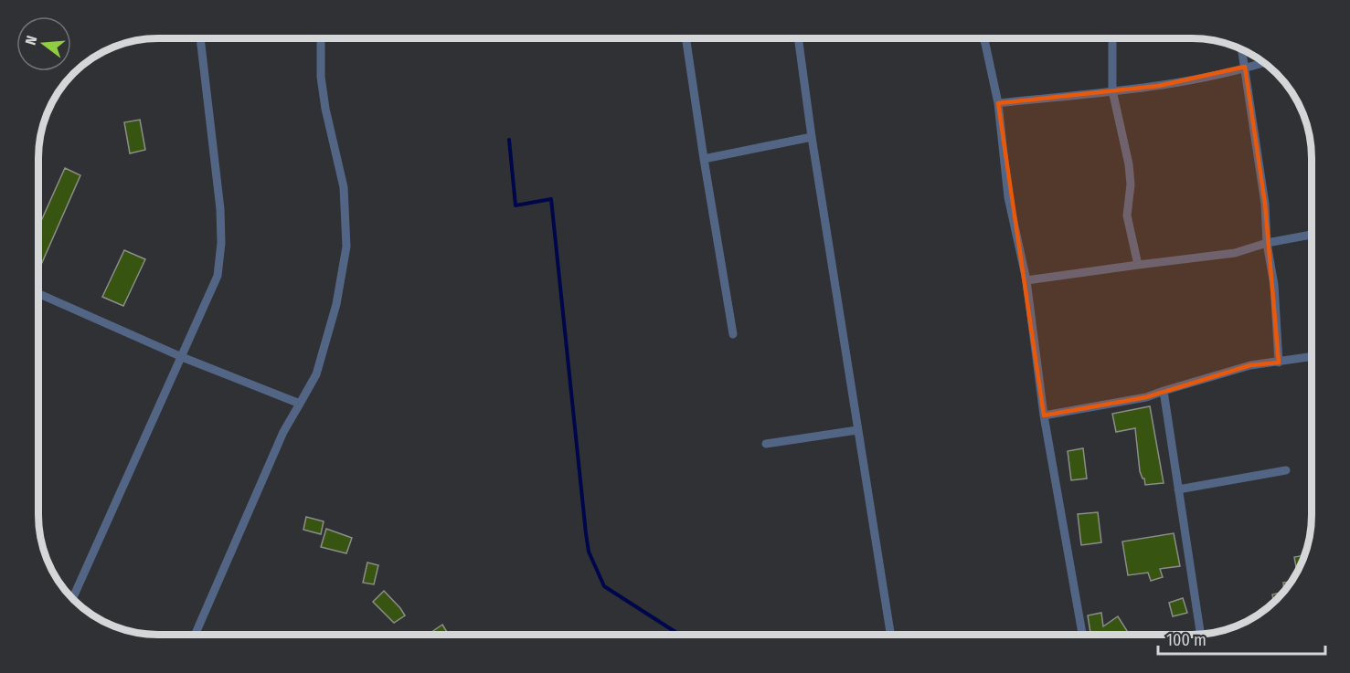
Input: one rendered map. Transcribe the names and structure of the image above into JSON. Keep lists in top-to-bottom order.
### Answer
{
  "scale_bar": "100 m",
  "north": "left"
}
